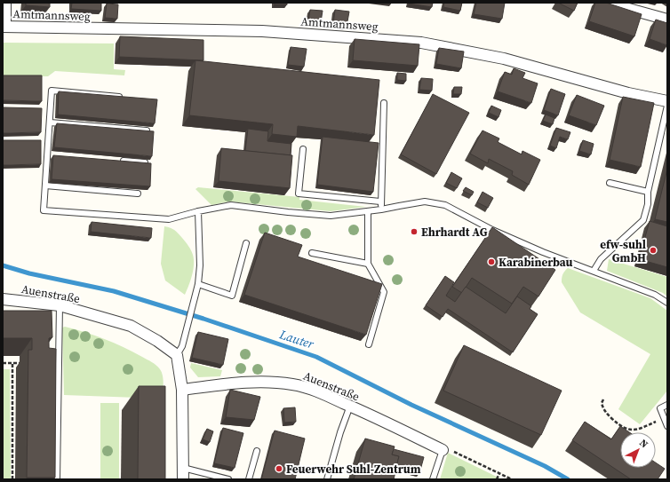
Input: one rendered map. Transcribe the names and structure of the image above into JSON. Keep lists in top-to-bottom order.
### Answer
{
  "streets": {
    "street": ["Amtmannsweg", "Auenstraße"]
  },
  "water": ["Lauter"],
  "places": [
    "Ehrhardt AG",
    "efw-suhl GmbH",
    "Karabinerbau",
    "Feuerwehr Suhl-Zentrum"
  ],
  "north": "top right"
}
